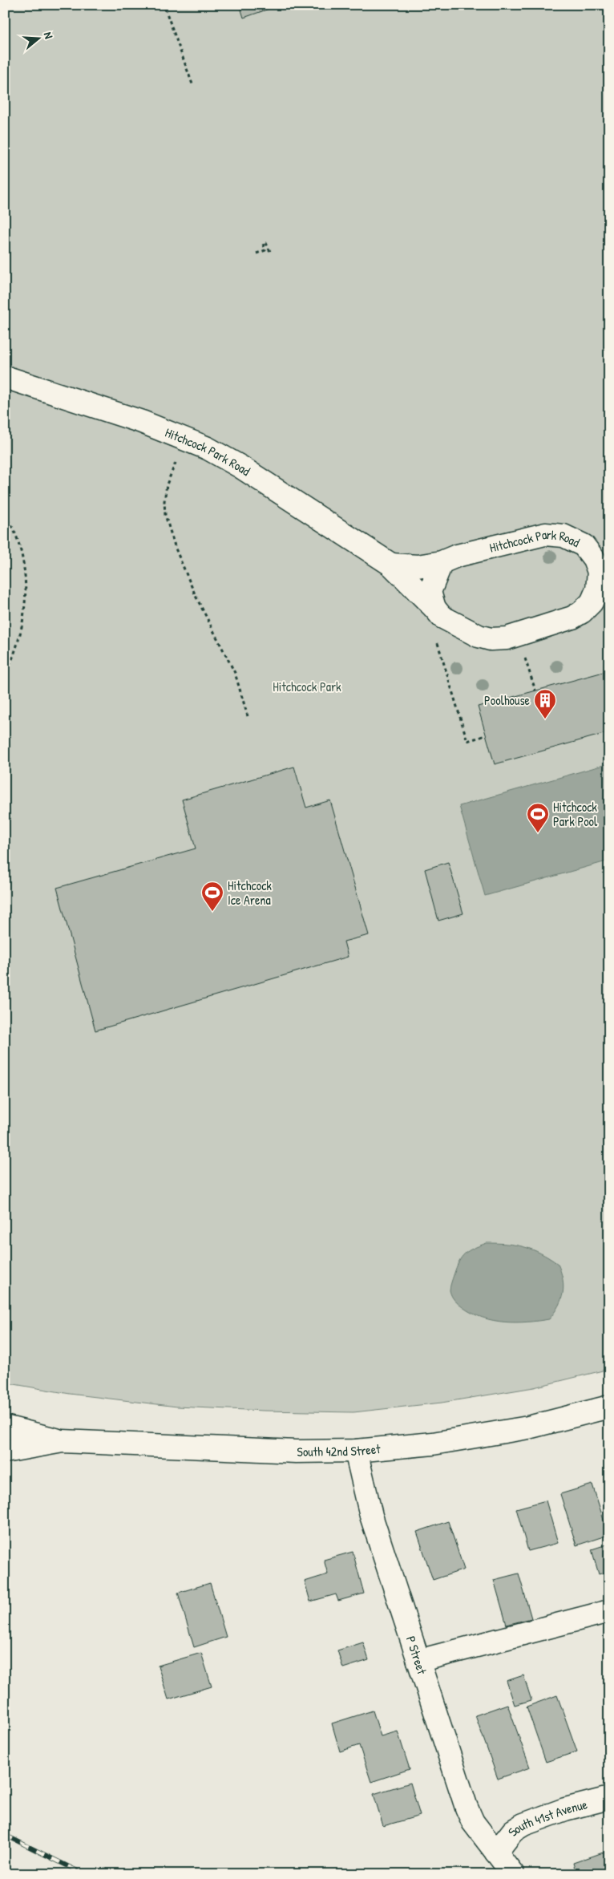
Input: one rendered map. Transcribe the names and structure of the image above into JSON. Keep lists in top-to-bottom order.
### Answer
{
  "streets": {
    "street": [
      "Hitchcock Park Road",
      "South 42nd Street",
      "P Street",
      "South 41st Avenue"
    ]
  },
  "crossings": [
    ["South 42nd Street", "P Street"],
    ["P Street", "South 41st Avenue"]
  ],
  "parks": ["Hitchcock Park"],
  "places": {
    "building": ["Poolhouse"],
    "sports": ["Hitchcock Park Pool", "Hitchcock Ice Arena"]
  },
  "north": "right"
}
